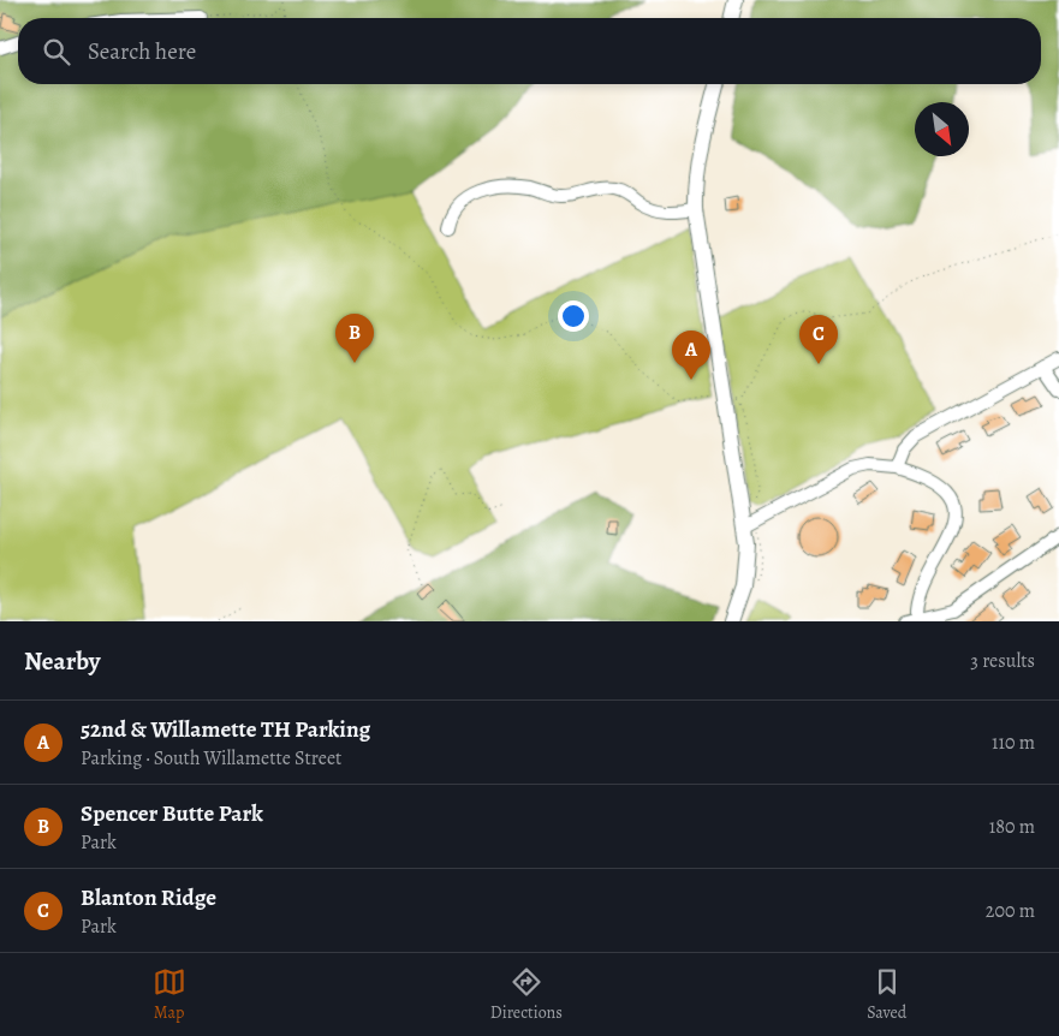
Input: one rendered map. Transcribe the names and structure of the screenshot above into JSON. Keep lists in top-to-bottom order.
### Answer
{
  "north": "bottom right",
  "page": {
    "search": "Search here",
    "pins": ["B", "C", "A"],
    "heading": ["Nearby", "3 results"],
    "list": [
      {
        "mark": "A",
        "name": "52nd & Willamette TH Parking",
        "note": "Parking · South Willamette Street",
        "value": "110 m"
      },
      {
        "mark": "B",
        "name": "Spencer Butte Park",
        "note": "Park",
        "value": "180 m"
      },
      {
        "mark": "C",
        "name": "Blanton Ridge",
        "note": "Park",
        "value": "200 m"
      }
    ],
    "nav": ["Map", "Directions", "Saved"]
  }
}
